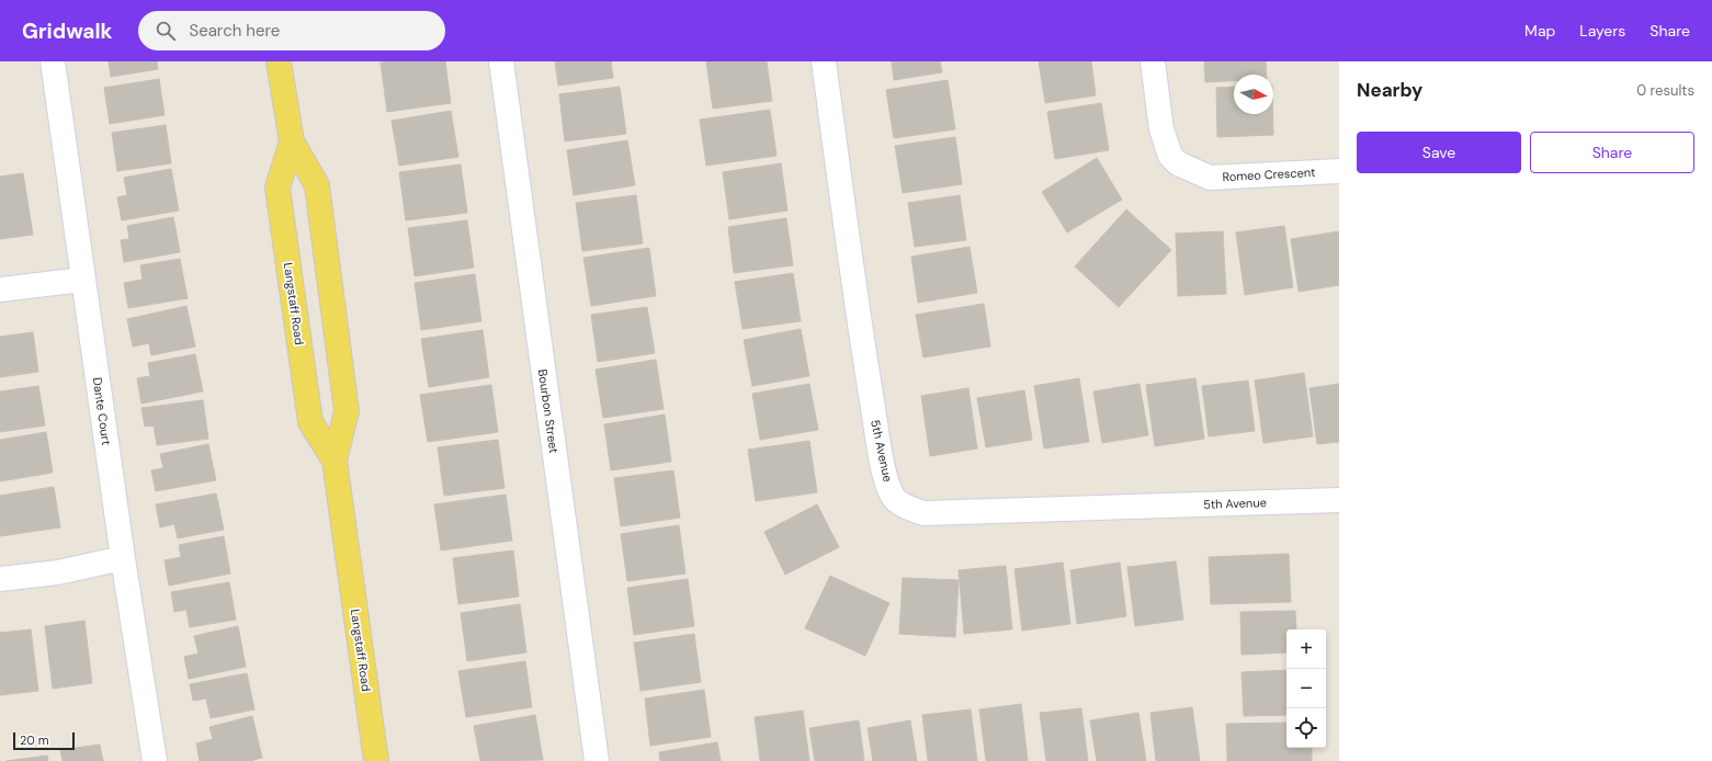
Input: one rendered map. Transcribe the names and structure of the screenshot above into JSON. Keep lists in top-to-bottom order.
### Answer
{
  "streets": {
    "main road": ["Langstaff Road"],
    "street": [
      "Romeo Crescent",
      "Dante Court",
      "Bourbon Street",
      "5th Avenue"
    ]
  },
  "scale_bar": "20 m",
  "north": "right",
  "page": {
    "header": "Gridwalk",
    "search": "Search here",
    "nav": ["Map", "Layers", "Share"],
    "heading": ["Nearby", "0 results"],
    "buttons": ["Save", "Share"],
    "map_buttons": ["+", "−"],
    "scale": "20 m"
  }
}
